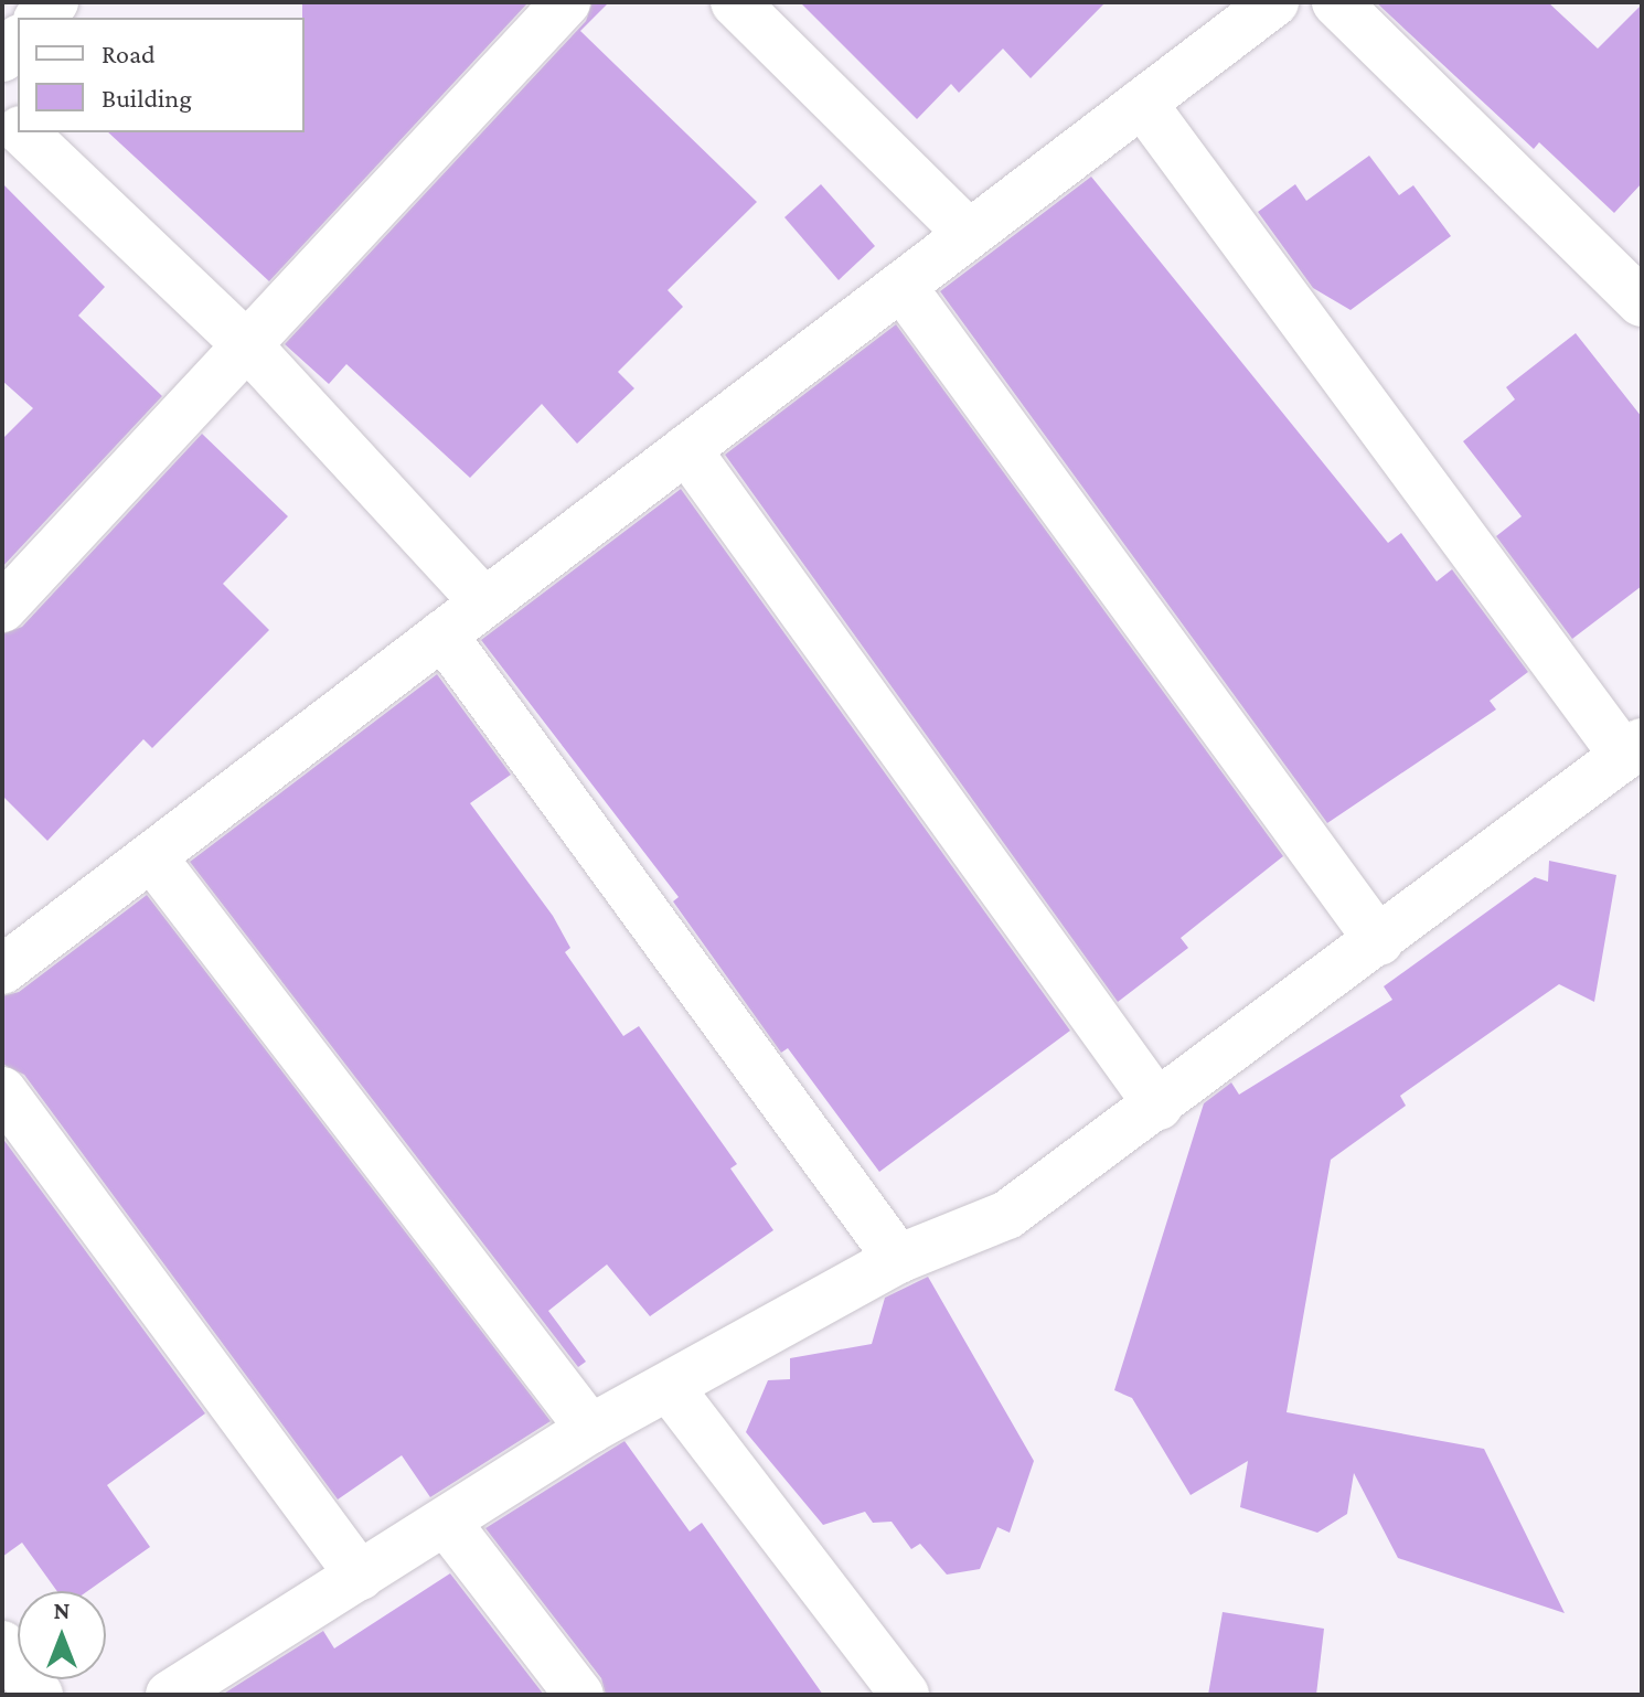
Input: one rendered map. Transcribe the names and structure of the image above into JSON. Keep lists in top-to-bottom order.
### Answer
{
  "legend": ["Road", "Building"],
  "north": "top"
}
